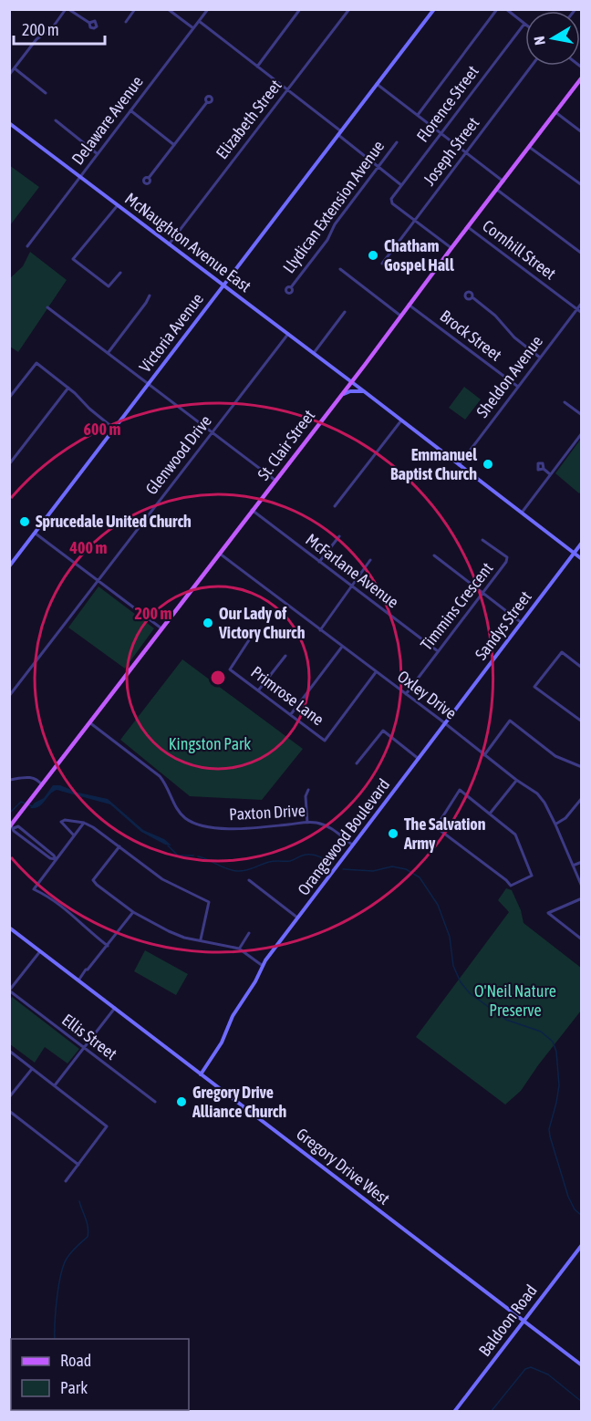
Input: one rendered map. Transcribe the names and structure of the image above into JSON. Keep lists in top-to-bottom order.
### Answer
{
  "streets": {
    "main road": ["St. Clair Street"],
    "street": [
      "Florence Street",
      "Elizabeth Street",
      "Delaware Avenue",
      "Joseph Street",
      "Llydican Extension Avenue",
      "McNaughton Avenue East",
      "Cornhill Street",
      "Victoria Avenue",
      "Brock Street",
      "Sheldon Avenue",
      "Glenwood Drive",
      "McFarlane Avenue",
      "Timmins Crescent",
      "Sandys Street",
      "Oxley Drive",
      "Primrose Lane",
      "Paxton Drive",
      "Orangewood Boulevard",
      "Ellis Street",
      "Gregory Drive West",
      "Baldoon Road"
    ]
  },
  "crossings": [
    ["Florence Street", "Joseph Street"],
    ["Elizabeth Street", "McNaughton Avenue East"],
    ["Delaware Avenue", "McNaughton Avenue East"],
    ["McNaughton Avenue East", "Victoria Avenue"],
    ["McNaughton Avenue East", "Sheldon Avenue"],
    ["McNaughton Avenue East", "St. Clair Street"],
    ["McNaughton Avenue East", "Glenwood Drive"],
    ["McNaughton Avenue East", "Sandys Street"],
    ["Cornhill Street", "Sheldon Avenue"],
    ["Cornhill Street", "St. Clair Street"],
    ["Brock Street", "Sheldon Avenue"],
    ["Brock Street", "St. Clair Street"],
    ["St. Clair Street", "McFarlane Avenue"],
    ["St. Clair Street", "Oxley Drive"],
    ["St. Clair Street", "Paxton Drive"],
    ["McFarlane Avenue", "Timmins Crescent"],
    ["Timmins Crescent", "Oxley Drive"],
    ["Sandys Street", "Oxley Drive"],
    ["Sandys Street", "Orangewood Boulevard"],
    ["Oxley Drive", "Primrose Lane"],
    ["Oxley Drive", "Orangewood Boulevard"],
    ["Paxton Drive", "Orangewood Boulevard"],
    ["Orangewood Boulevard", "Gregory Drive West"],
    ["Gregory Drive West", "Baldoon Road"]
  ],
  "parks": ["Kingston Park", "O'Neil Nature Preserve"],
  "places": [
    "Chatham Gospel Hall",
    "Emmanuel Baptist Church",
    "Sprucedale United Church",
    "Our Lady of Victory Church",
    "The Salvation Army",
    "Gregory Drive Alliance Church"
  ],
  "legend": ["Road", "Park"],
  "scale_bar": "200 m",
  "north": "left",
  "rings": ["600 m", "400 m", "200 m"]
}
